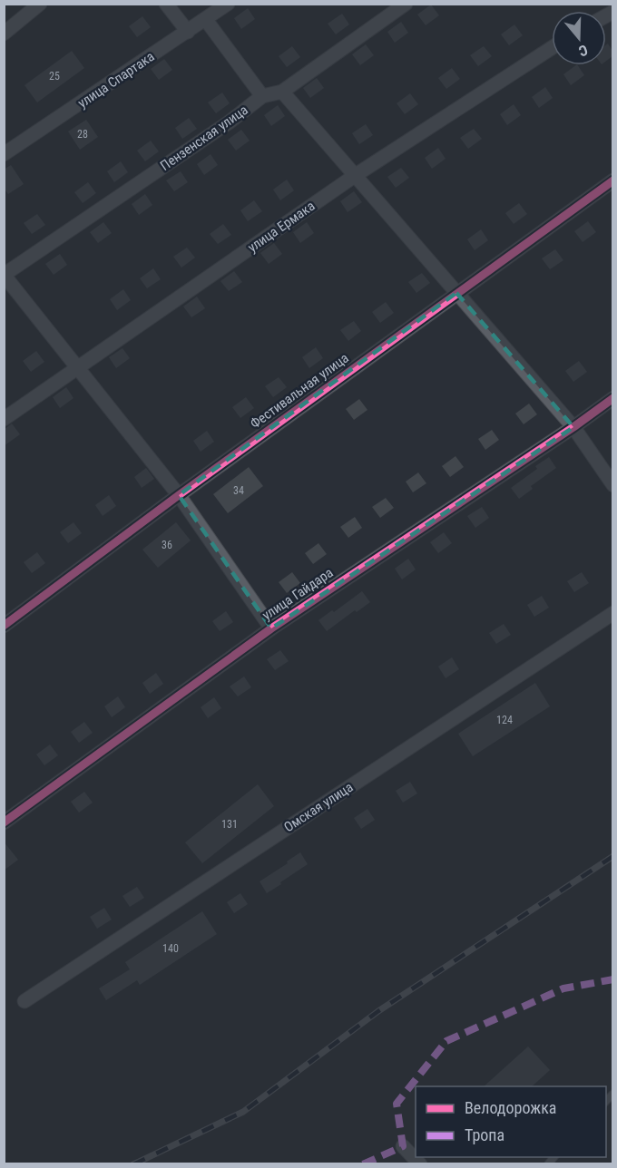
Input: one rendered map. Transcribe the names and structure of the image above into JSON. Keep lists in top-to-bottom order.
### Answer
{
  "streets": {
    "street": [
      "улица Спартака",
      "Пензенская улица",
      "улица Ермака",
      "Фестивальная улица",
      "улица Гайдара",
      "Омская улица"
    ]
  },
  "house_numbers": [
    "25",
    "28",
    "34",
    "36",
    "124",
    "131",
    "140"
  ],
  "legend": ["Велодорожка", "Тропа"],
  "north": "bottom"
}
